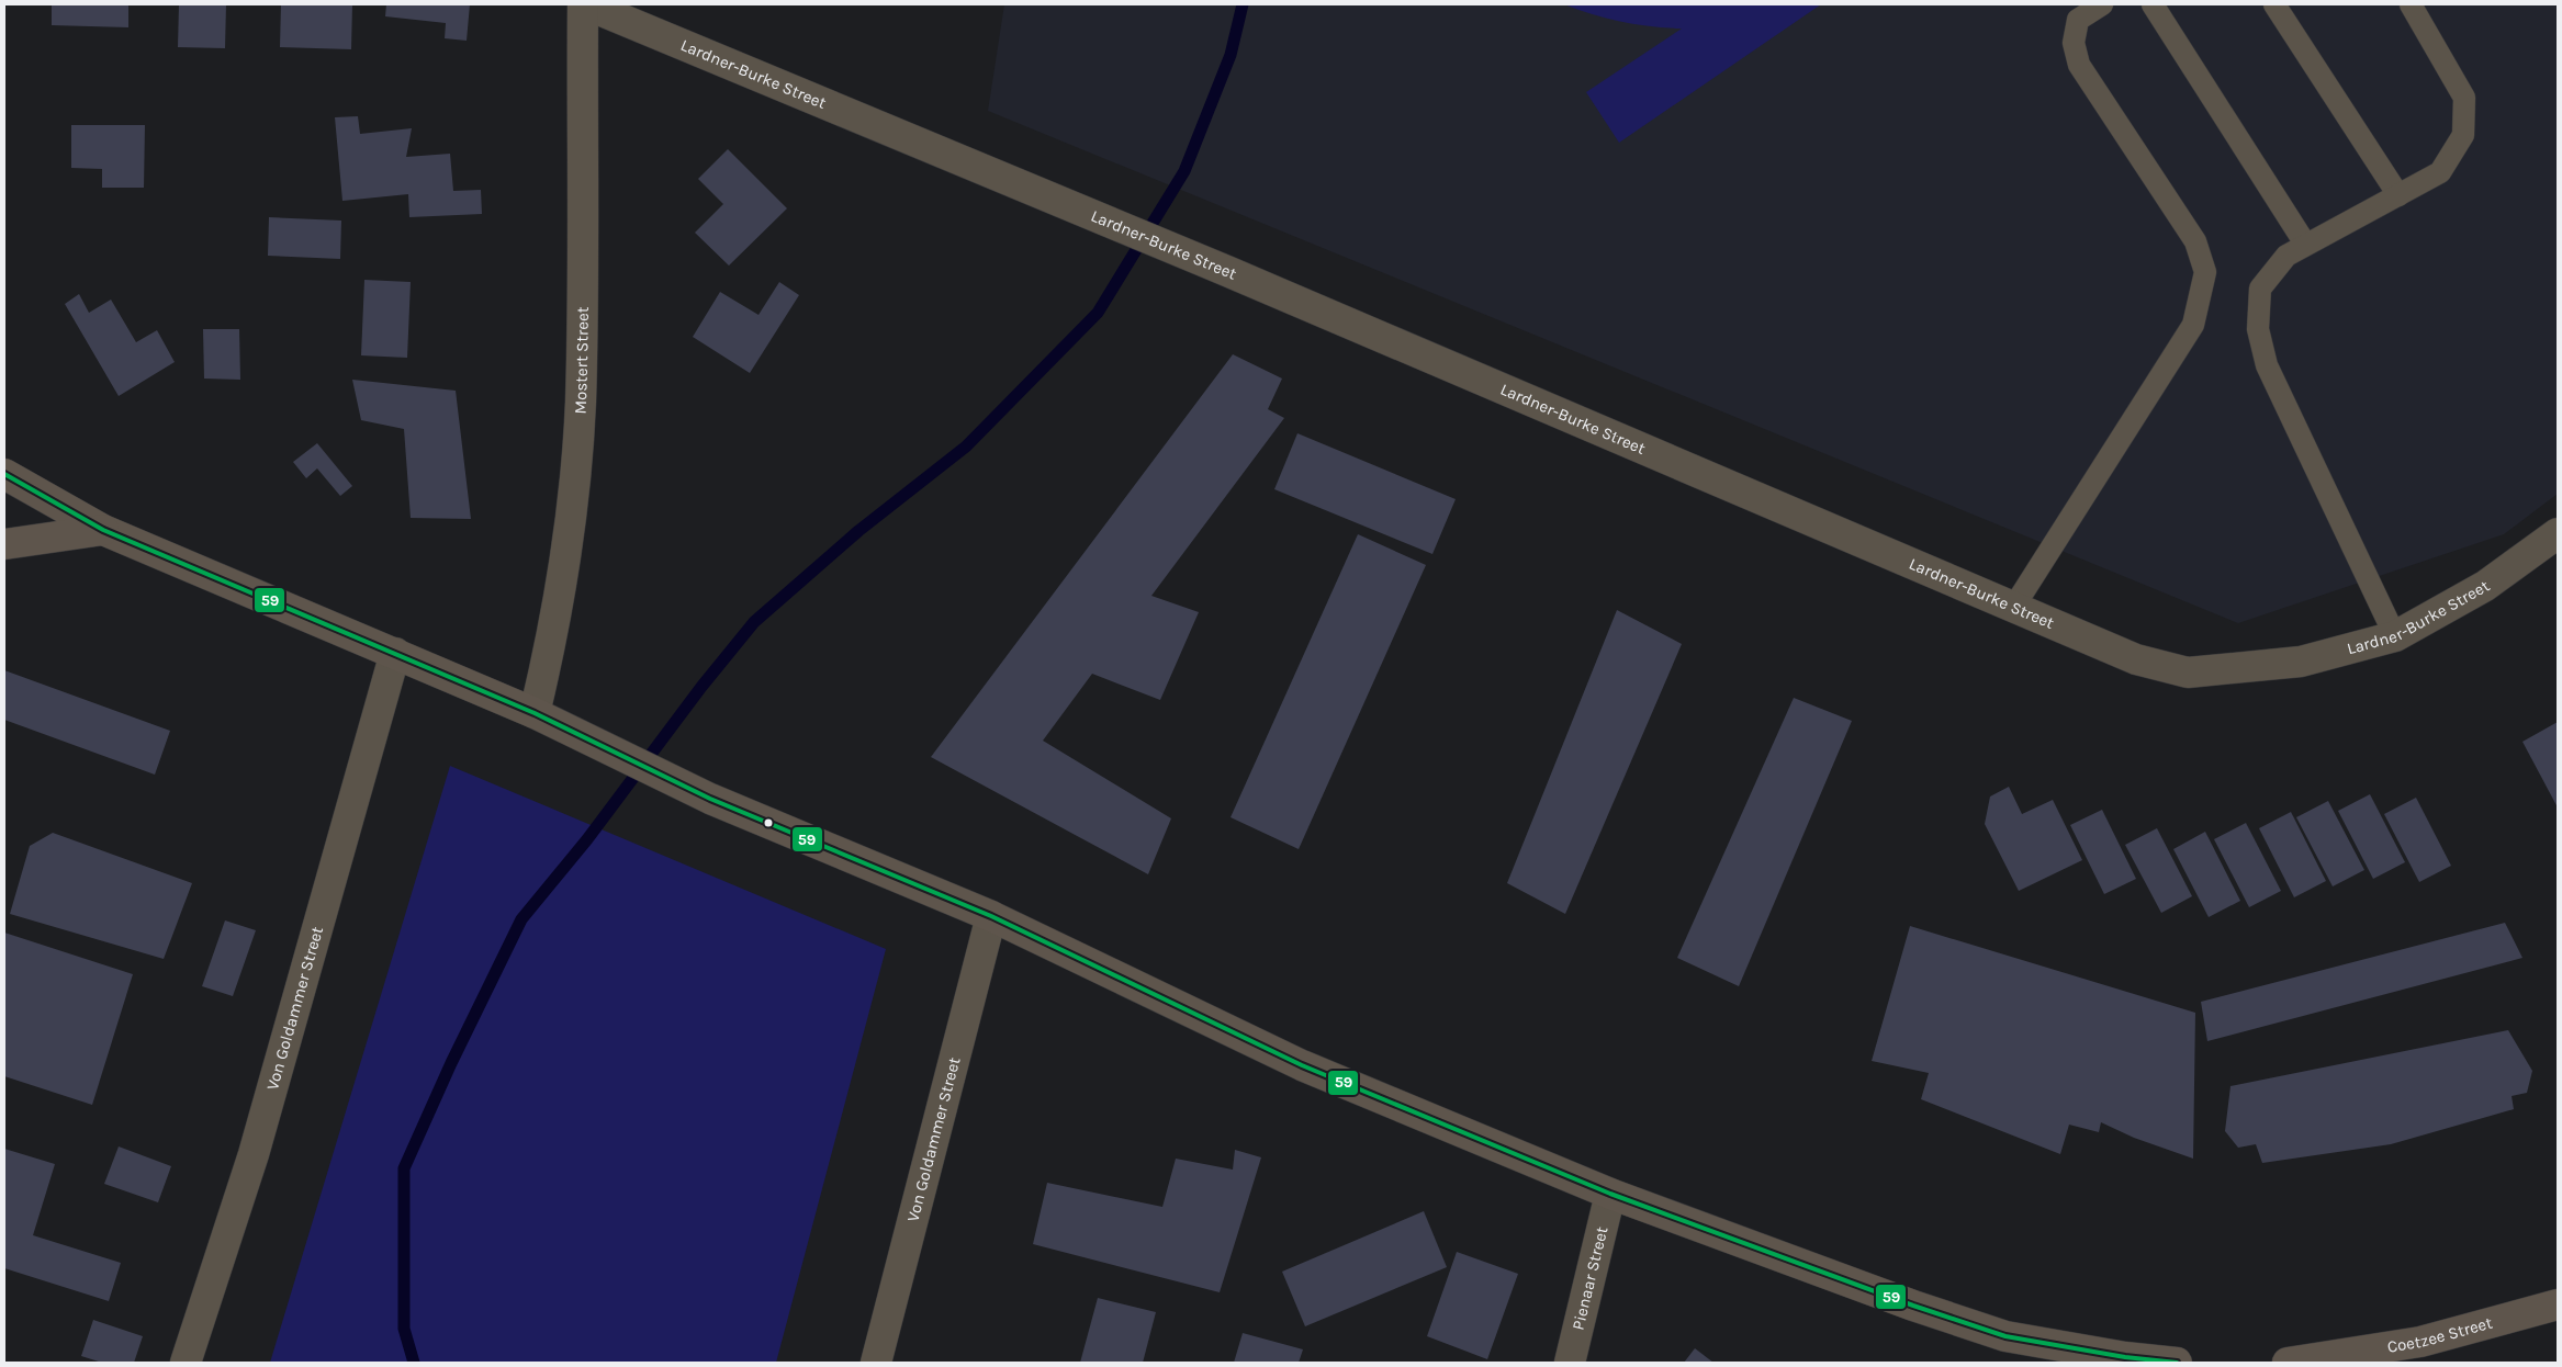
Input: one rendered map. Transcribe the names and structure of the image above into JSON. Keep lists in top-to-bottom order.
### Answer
{
  "streets": {
    "street": [
      "Lardner-Burke Street",
      "Mostert Street",
      "Von Goldammer Street",
      "Pienaar Street",
      "Coetzee Street"
    ]
  },
  "crossings": [
    ["Lardner-Burke Street", "Mostert Street"]
  ],
  "lines": ["transit line 59"]
}
